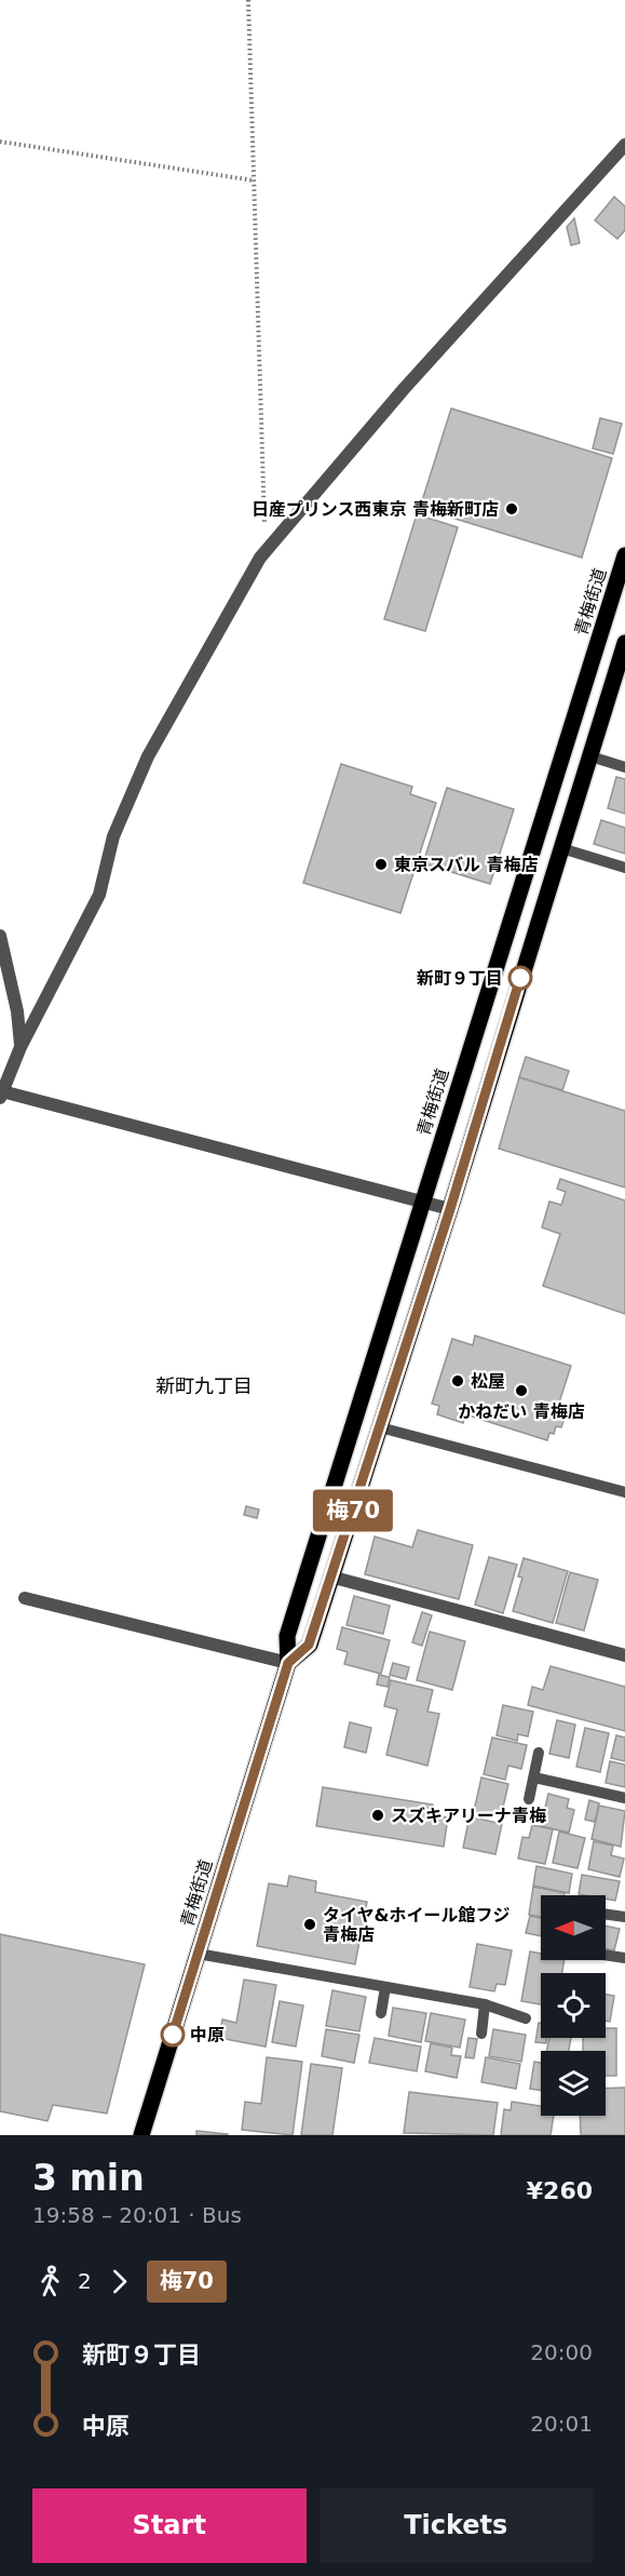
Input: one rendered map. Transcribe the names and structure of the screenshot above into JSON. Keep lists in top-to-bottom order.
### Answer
{
  "streets": {
    "main road": ["青梅街道"]
  },
  "districts": ["新町九丁目"],
  "places": [
    "日産プリンス西東京 青梅新町店",
    "東京スバル 青梅店",
    "新町９丁目",
    "松屋",
    "かねだい 青梅店",
    "スズキアリーナ青梅",
    "タイヤ&ホイール館フジ 青梅店",
    "中原"
  ],
  "lines": ["bus line 梅70"],
  "north": "left",
  "page": {
    "on_map": "梅70",
    "heading": ["3 min", "19:58 – 20:01 · Bus", "¥260"],
    "legs": ["2", "梅70"],
    "list": [
      {
        "name": "新町９丁目",
        "value": "20:00"
      },
      {
        "name": "中原",
        "value": "20:01"
      }
    ],
    "buttons": ["Start", "Tickets"]
  }
}
